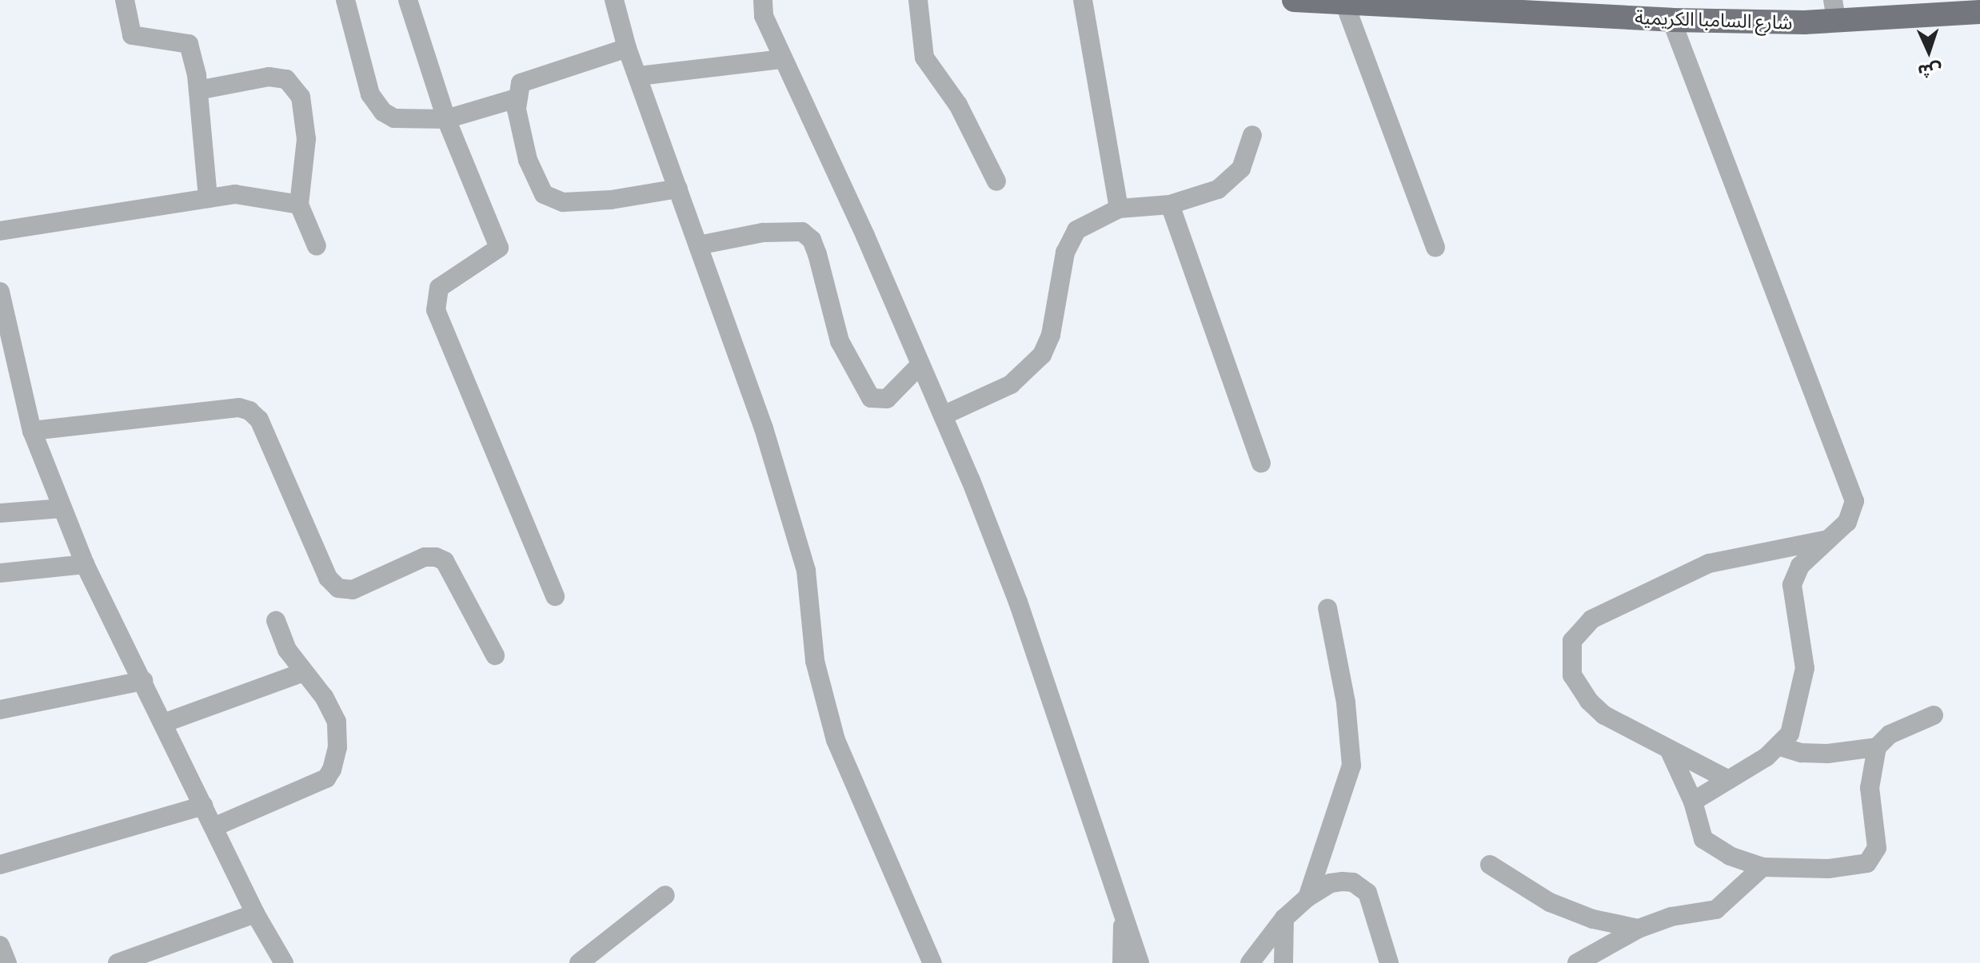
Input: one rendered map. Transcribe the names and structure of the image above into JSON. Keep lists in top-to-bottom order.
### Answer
{
  "streets": {
    "main road": ["شارع السامبا الكريمية"]
  },
  "north": "bottom"
}
